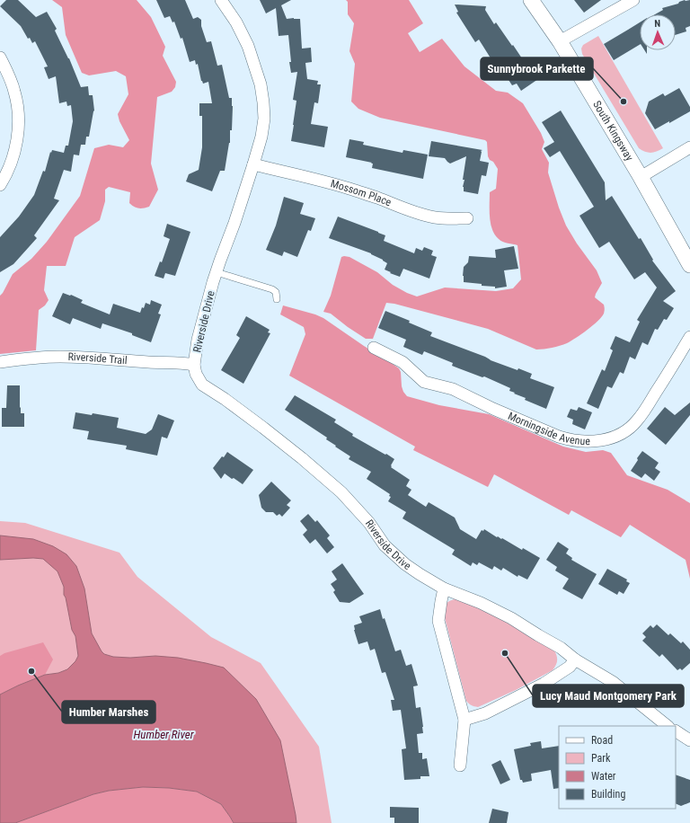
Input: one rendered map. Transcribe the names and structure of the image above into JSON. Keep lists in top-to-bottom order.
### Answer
{
  "streets": {
    "street": [
      "South Kingsway",
      "Mossom Place",
      "Riverside Drive",
      "Riverside Trail",
      "Morningside Avenue"
    ]
  },
  "crossings": [
    ["Mossom Place", "Riverside Drive"],
    ["Riverside Drive", "Riverside Trail"]
  ],
  "water": ["Humber River"],
  "places": ["Sunnybrook Parkette", "Lucy Maud Montgomery Park", "Humber Marshes"],
  "legend": [
    "Road",
    "Park",
    "Water",
    "Building"
  ],
  "north": "top"
}
